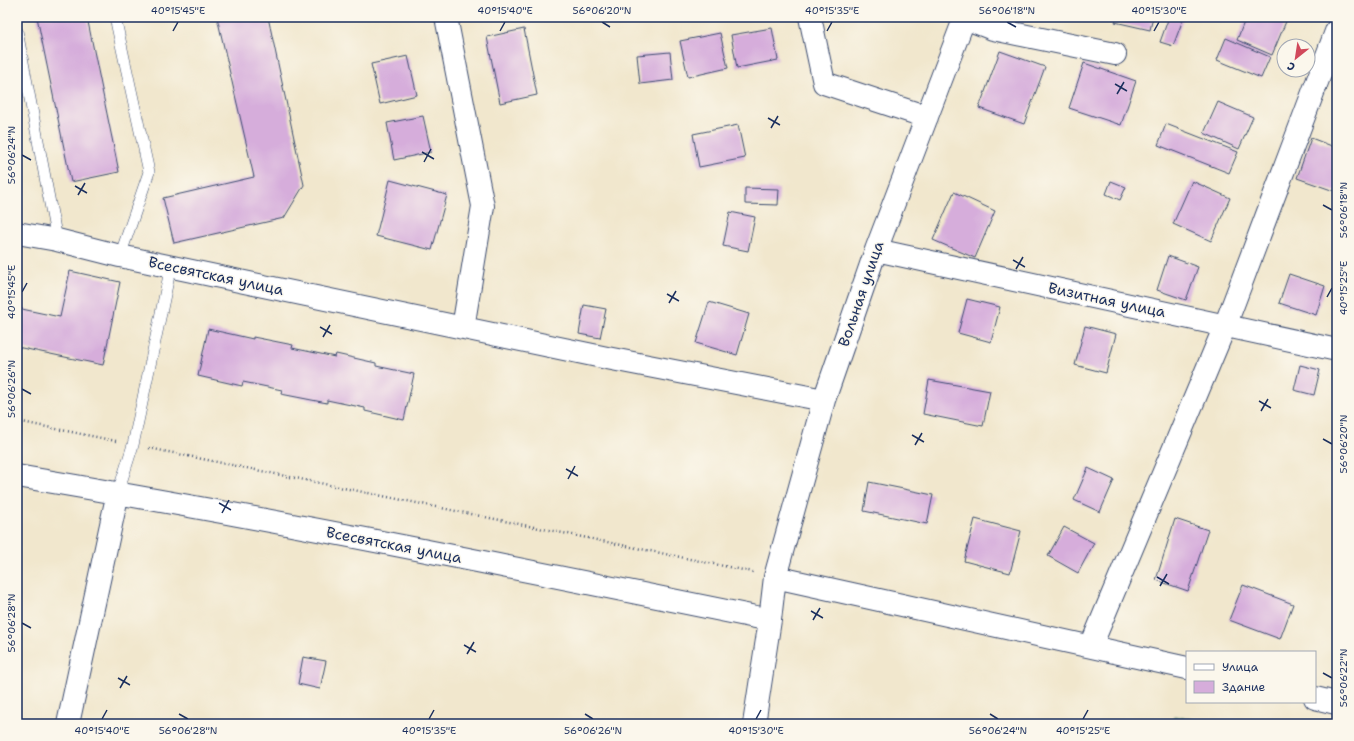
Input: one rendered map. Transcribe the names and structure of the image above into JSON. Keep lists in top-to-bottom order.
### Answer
{
  "streets": {
    "street": ["Всесвятская улица", "Вольная улица", "Визитная улица"]
  },
  "crossings": [
    ["Всесвятская улица", "Вольная улица"],
    ["Вольная улица", "Визитная улица"]
  ],
  "legend": ["Улица", "Здание"],
  "north": "bottom left",
  "coordinates": [
    "40°15'45\"E",
    "40°15'40\"E",
    "56°06'20\"N",
    "40°15'35\"E",
    "56°06'18\"N",
    "40°15'30\"E",
    "56°06'24\"N",
    "40°15'25\"E",
    "56°06'26\"N",
    "56°06'28\"N",
    "56°06'22\"N"
  ]
}
